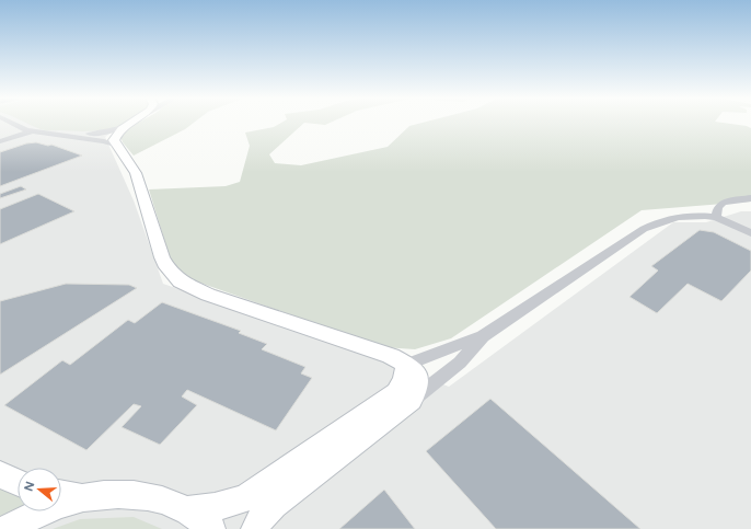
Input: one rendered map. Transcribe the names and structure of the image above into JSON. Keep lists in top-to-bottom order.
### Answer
{
  "north": "left"
}
